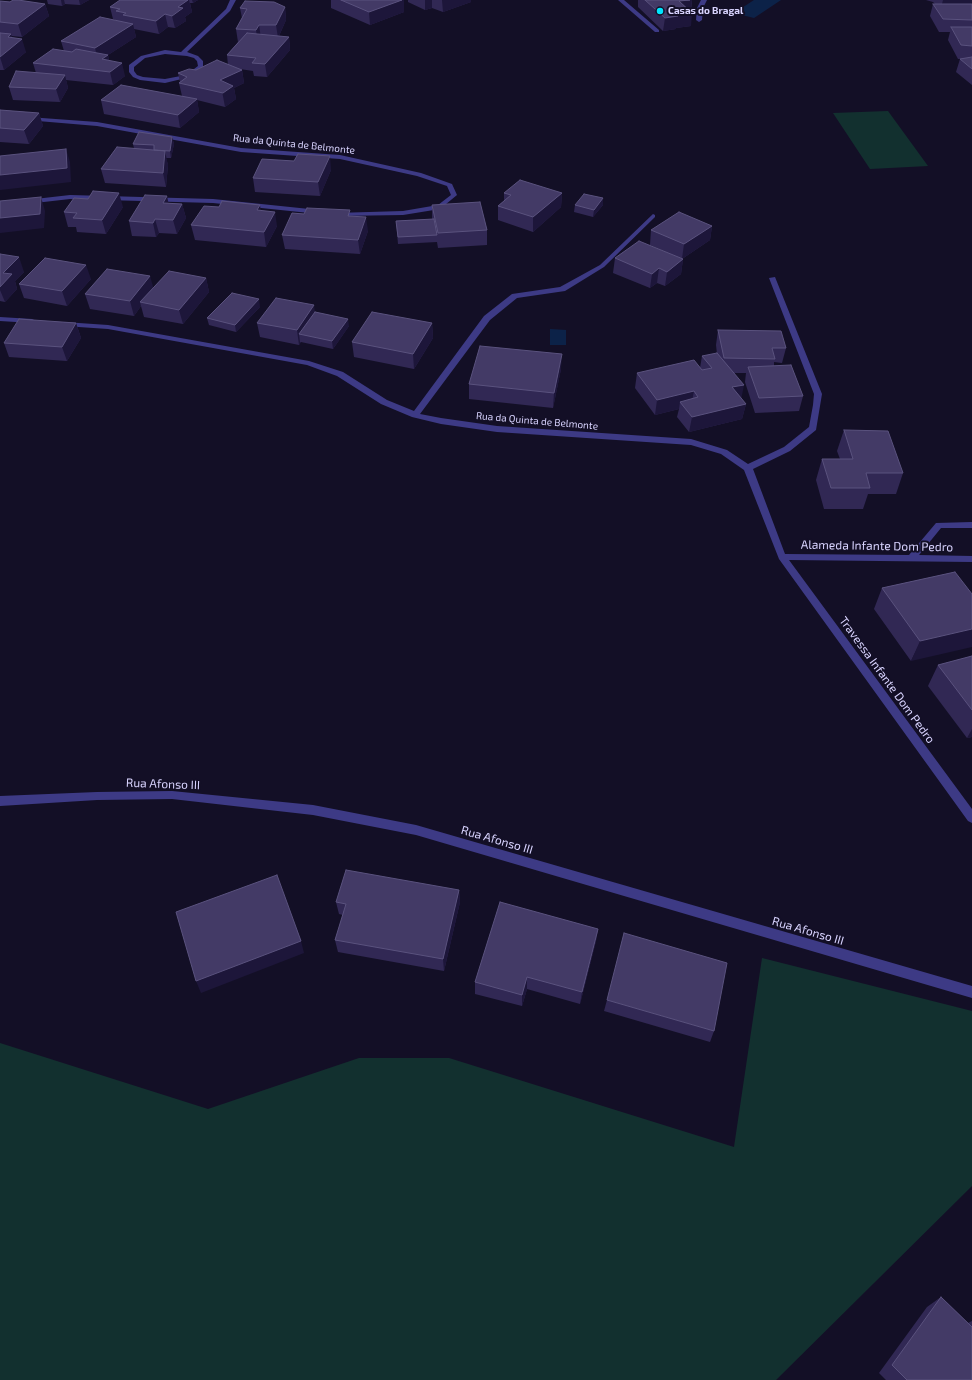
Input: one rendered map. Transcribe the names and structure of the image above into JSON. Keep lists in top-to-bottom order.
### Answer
{
  "streets": {
    "street": [
      "Rua da Quinta de Belmonte",
      "Alameda Infante Dom Pedro",
      "Travessa Infante Dom Pedro",
      "Rua Afonso III"
    ]
  },
  "crossings": [
    ["Alameda Infante Dom Pedro", "Travessa Infante Dom Pedro"]
  ],
  "places": ["Casas do Bragal"]
}
